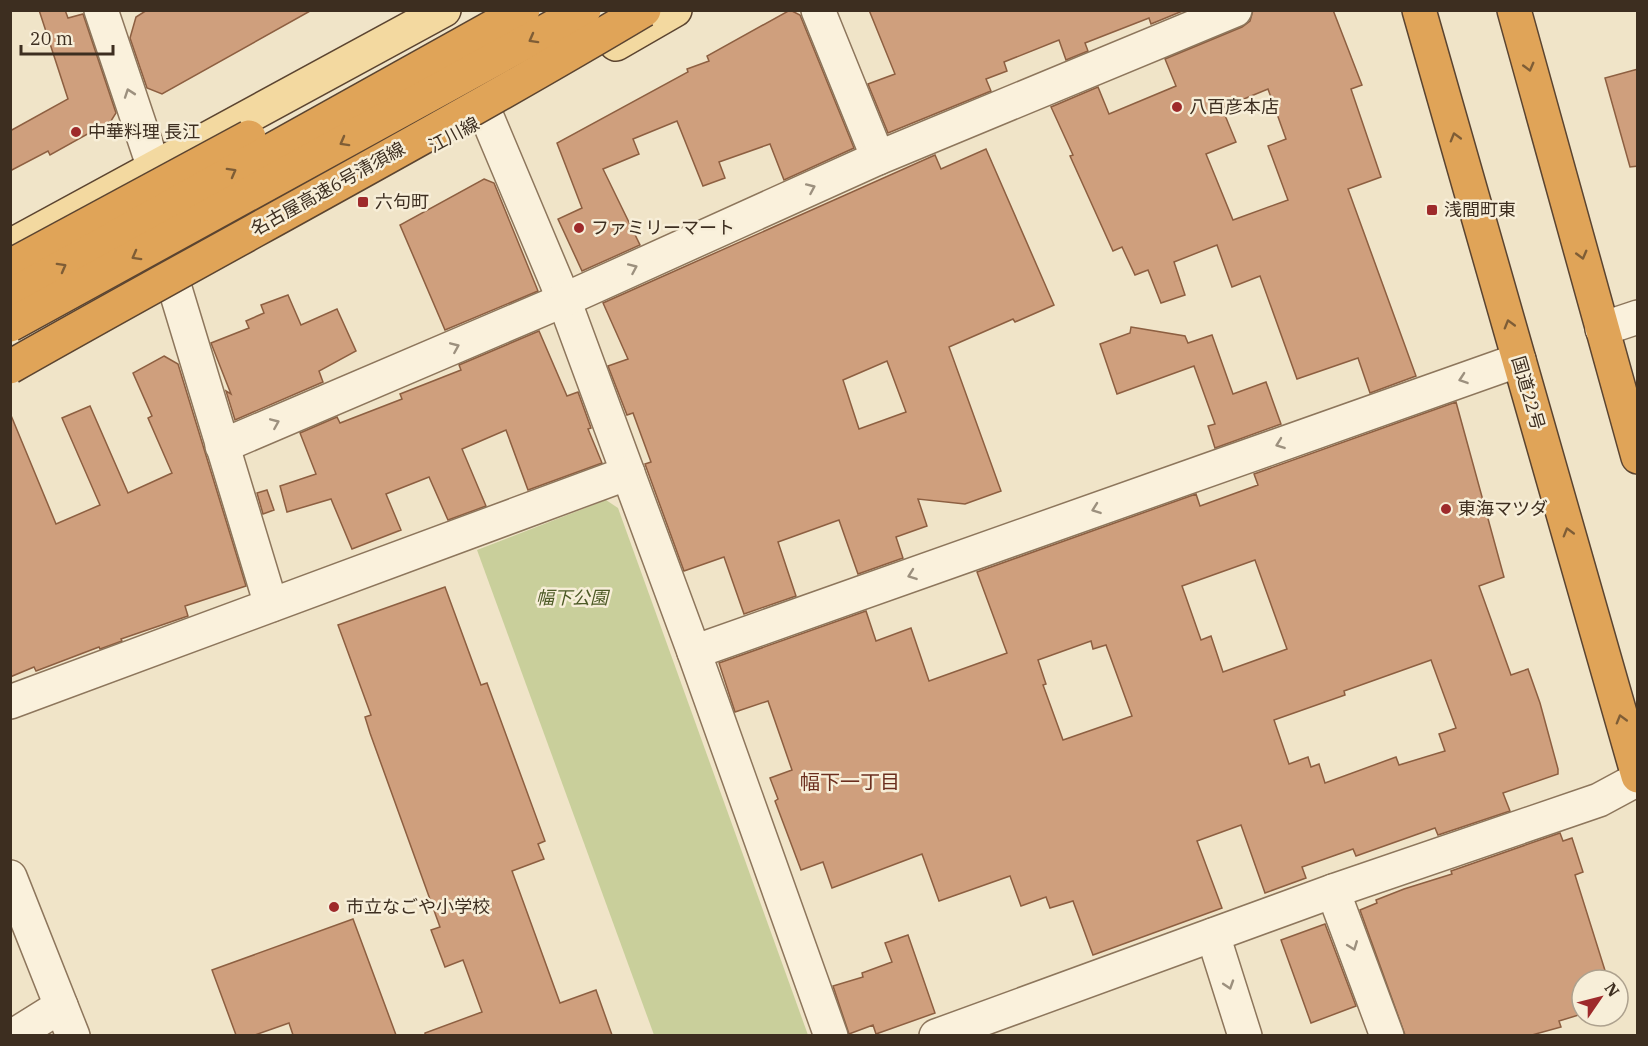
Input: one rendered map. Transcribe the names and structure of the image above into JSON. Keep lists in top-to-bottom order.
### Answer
{
  "streets": {
    "highway": ["名古屋高速6号清須線", "国道22号"],
    "main road": ["江川線"]
  },
  "districts": ["幅下一丁目"],
  "parks": ["幅下公園"],
  "places": {
    "other": [
      "八百彦本店",
      "中華料理 長江",
      "ファミリーマート",
      "東海マツダ",
      "市立なごや小学校"
    ],
    "transit": ["六句町", "浅間町東"]
  },
  "scale_bar": "20 m",
  "north": "top right"
}
